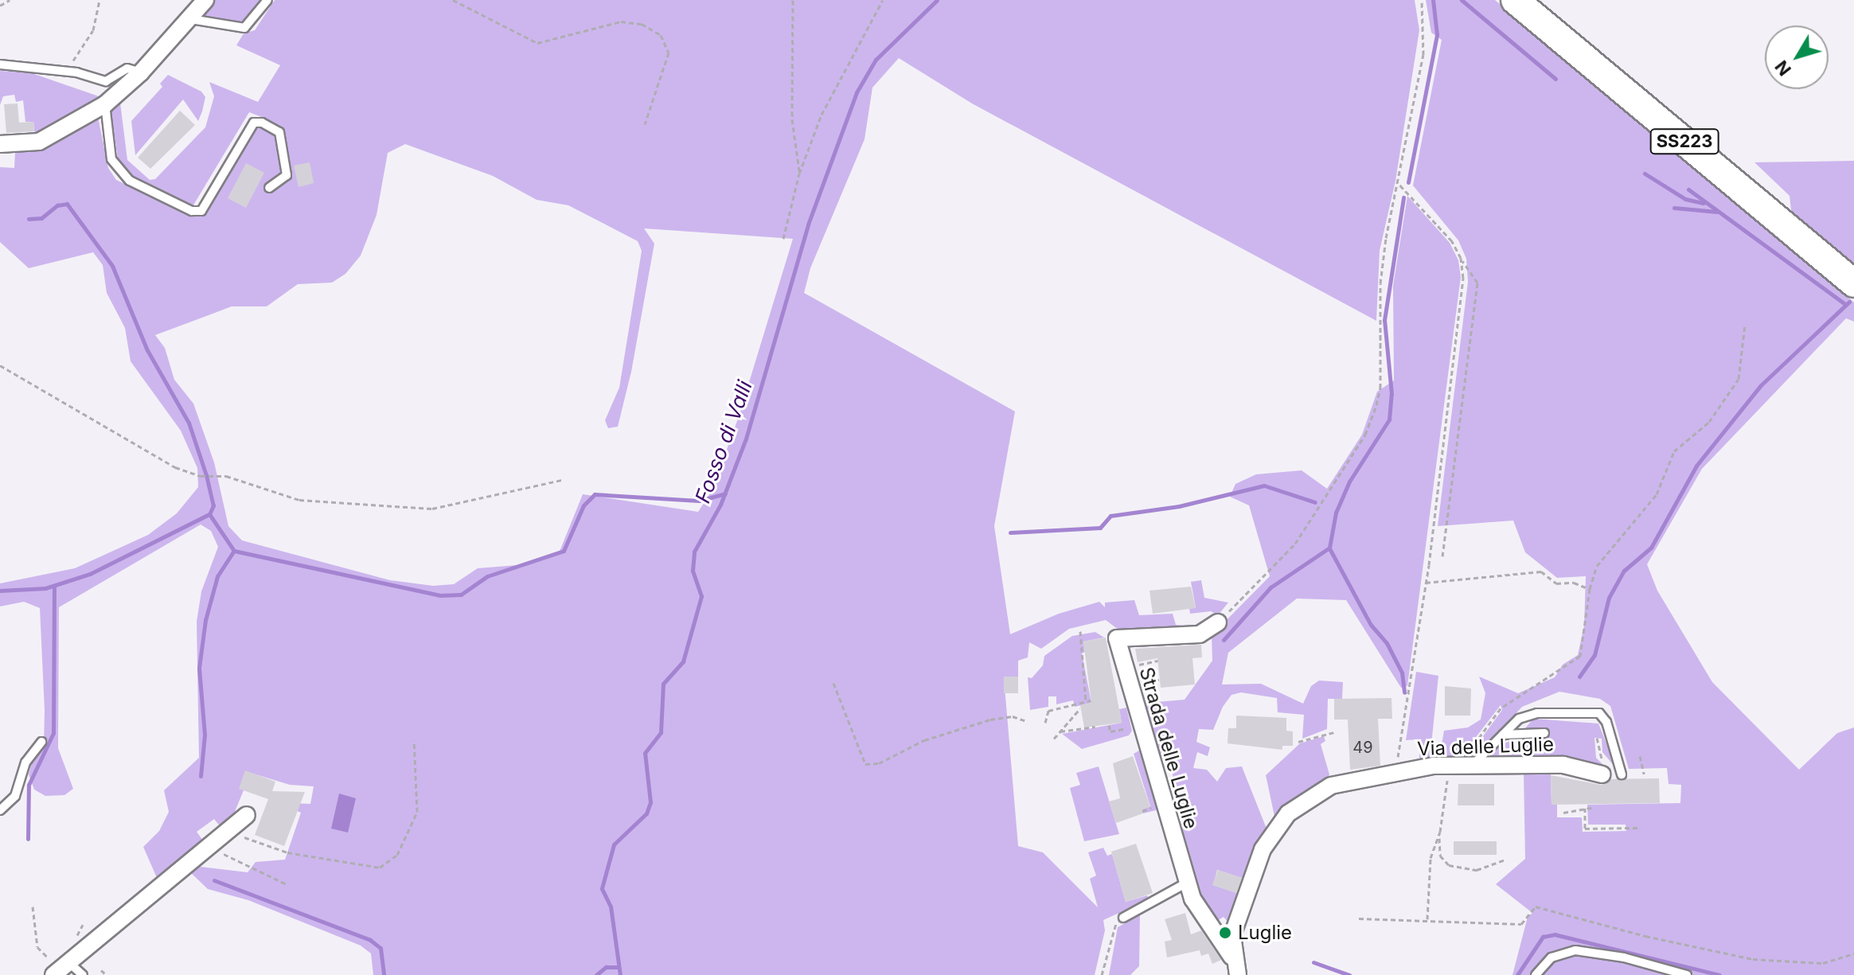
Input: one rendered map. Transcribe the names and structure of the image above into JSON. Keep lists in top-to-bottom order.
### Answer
{
  "streets": {
    "highway": ["SS223"],
    "street": ["Via delle Luglie", "Strada delle Luglie"]
  },
  "crossings": [
    ["Via delle Luglie", "Strada delle Luglie"]
  ],
  "water": ["Fosso di Valli"],
  "places": ["Luglie"],
  "house_numbers": ["49"],
  "north": "bottom left"
}
